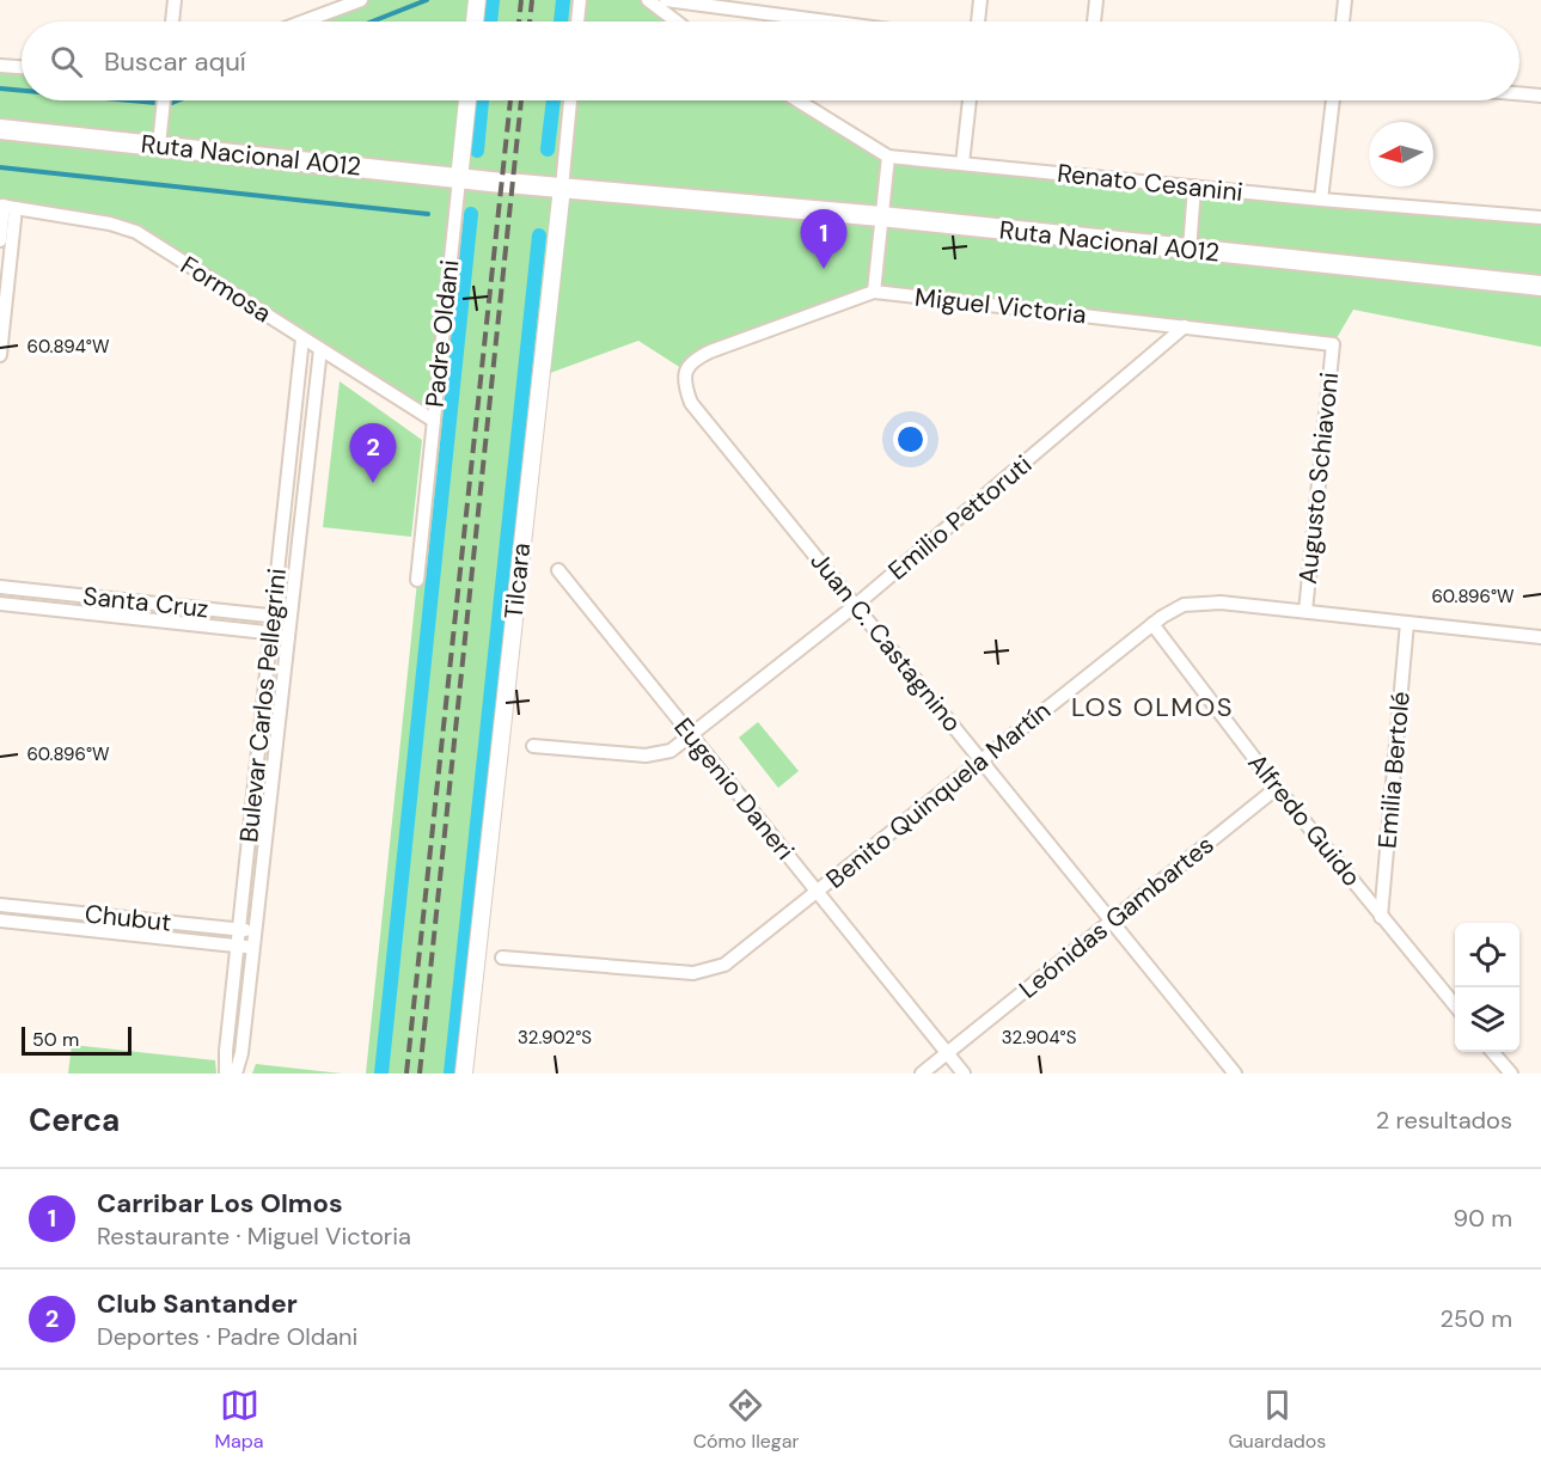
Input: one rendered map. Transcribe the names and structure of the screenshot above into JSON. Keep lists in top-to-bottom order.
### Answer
{
  "streets": {
    "highway": ["Ruta Nacional A012"],
    "main road": ["Padre Oldani", "Tilcara"],
    "street": [
      "Renato Cesanini",
      "Formosa",
      "Miguel Victoria",
      "Augusto Schiavoni",
      "Emilio Pettoruti",
      "Santa Cruz",
      "Juan C. Castagnino",
      "Bulevar Carlos Pellegrini",
      "Emilia Bertolé",
      "Eugenio Daneri",
      "Benito Quinquela Martín",
      "Alfredo Guido",
      "Leónidas Gambartes",
      "Chubut"
    ]
  },
  "crossings": [
    ["Ruta Nacional A012", "Padre Oldani"],
    ["Ruta Nacional A012", "Tilcara"],
    ["Formosa", "Padre Oldani"],
    ["Formosa", "Bulevar Carlos Pellegrini"],
    ["Miguel Victoria", "Augusto Schiavoni"],
    ["Miguel Victoria", "Emilio Pettoruti"],
    ["Miguel Victoria", "Juan C. Castagnino"],
    ["Augusto Schiavoni", "Benito Quinquela Martín"],
    ["Emilio Pettoruti", "Juan C. Castagnino"],
    ["Emilio Pettoruti", "Eugenio Daneri"],
    ["Santa Cruz", "Bulevar Carlos Pellegrini"],
    ["Juan C. Castagnino", "Benito Quinquela Martín"],
    ["Juan C. Castagnino", "Leónidas Gambartes"],
    ["Bulevar Carlos Pellegrini", "Chubut"],
    ["Emilia Bertolé", "Benito Quinquela Martín"],
    ["Emilia Bertolé", "Alfredo Guido"],
    ["Eugenio Daneri", "Benito Quinquela Martín"],
    ["Eugenio Daneri", "Leónidas Gambartes"],
    ["Benito Quinquela Martín", "Alfredo Guido"],
    ["Alfredo Guido", "Leónidas Gambartes"]
  ],
  "districts": ["LOS OLMOS"],
  "scale_bar": "50 m",
  "north": "left",
  "page": {
    "search": "Buscar aquí",
    "pins": ["1", "2"],
    "scale": "50 m",
    "heading": ["Cerca", "2 resultados"],
    "list": [
      {
        "mark": "1",
        "name": "Carribar Los Olmos",
        "note": "Restaurante · Miguel Victoria",
        "value": "90 m"
      },
      {
        "mark": "2",
        "name": "Club Santander",
        "note": "Deportes · Padre Oldani",
        "value": "250 m"
      }
    ],
    "nav": ["Mapa", "Cómo llegar", "Guardados"]
  },
  "coordinates": [
    "60.894°W",
    "60.896°W",
    "32.902°S",
    "32.904°S"
  ]
}
